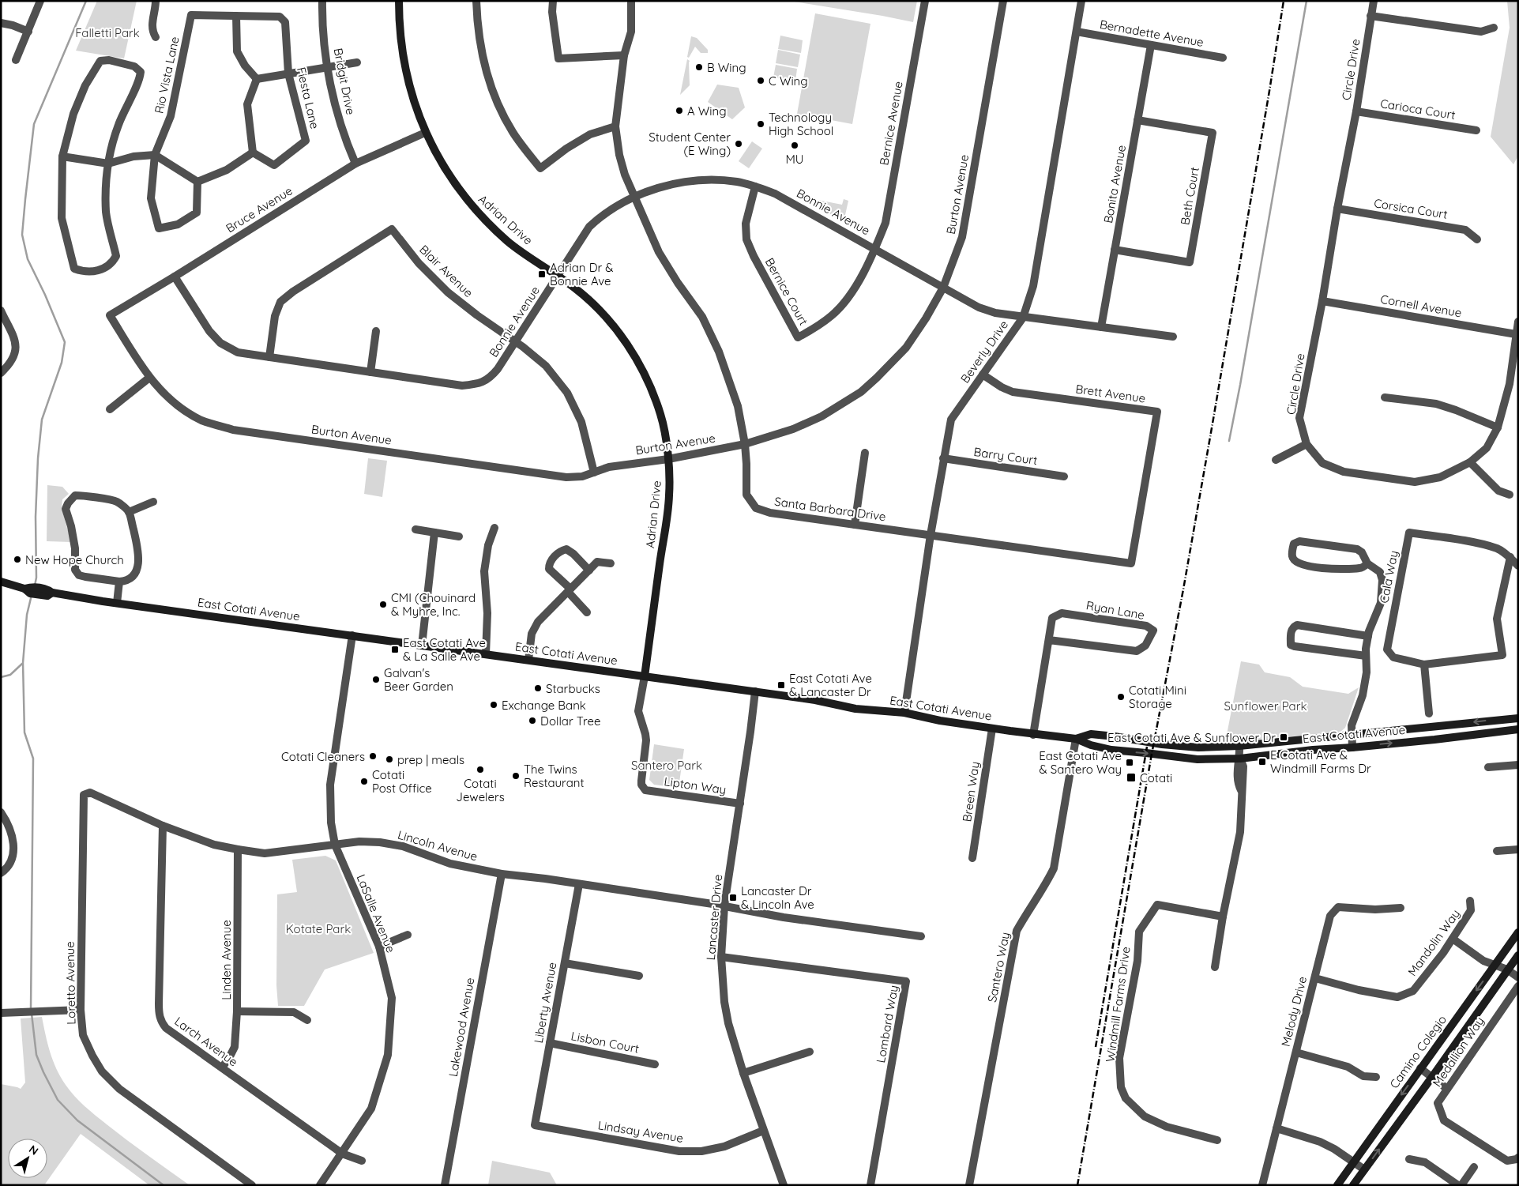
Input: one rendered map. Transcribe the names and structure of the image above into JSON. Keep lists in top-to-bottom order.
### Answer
{
  "streets": {
    "main road": ["Adrian Drive", "East Cotati Avenue", "Camino Colegio"],
    "street": [
      "Bernadette Avenue",
      "Circle Drive",
      "Rio Vista Lane",
      "Bridgit Drive",
      "Fiesta Lane",
      "Carioca Court",
      "Bernice Avenue",
      "Bonita Avenue",
      "Burton Avenue",
      "Beth Court",
      "Corsica Court",
      "Bruce Avenue",
      "Bonnie Avenue",
      "Blair Avenue",
      "Bernice Court",
      "Cornell Avenue",
      "Beverly Drive",
      "Brett Avenue",
      "Barry Court",
      "Santa Barbara Drive",
      "Cala Way",
      "Ryan Lane",
      "Lipton Way",
      "Breen Way",
      "Lincoln Avenue",
      "LaSalle Avenue",
      "Lancaster Drive",
      "Mandolin Way",
      "Linden Avenue",
      "Santero Way",
      "Loretto Avenue",
      "Liberty Avenue",
      "Windmill Farms Drive",
      "Melody Drive",
      "Lombard Way",
      "Lakewood Avenue",
      "Larch Avenue",
      "Lisbon Court",
      "Medallion Way",
      "Lindsay Avenue"
    ]
  },
  "crossings": [
    ["Bernadette Avenue", "Bonita Avenue"],
    ["Bernadette Avenue", "Beverly Drive"],
    ["Circle Drive", "Carioca Court"],
    ["Circle Drive", "Corsica Court"],
    ["Circle Drive", "Cornell Avenue"],
    ["Rio Vista Lane", "Fiesta Lane"],
    ["Bridgit Drive", "Bruce Avenue"],
    ["Bernice Avenue", "Bonnie Avenue"],
    ["Bernice Avenue", "Bernice Court"],
    ["Bonita Avenue", "Beth Court"],
    ["Bonita Avenue", "Bonnie Avenue"],
    ["Burton Avenue", "Bruce Avenue"],
    ["Burton Avenue", "Bonnie Avenue"],
    ["Burton Avenue", "Adrian Drive"],
    ["Burton Avenue", "Blair Avenue"],
    ["Burton Avenue", "Santa Barbara Drive"],
    ["Bruce Avenue", "Bonnie Avenue"],
    ["Bruce Avenue", "Adrian Drive"],
    ["Bonnie Avenue", "Adrian Drive"],
    ["Bonnie Avenue", "Blair Avenue"],
    ["Bonnie Avenue", "Bernice Court"],
    ["Bonnie Avenue", "Beverly Drive"],
    ["Bonnie Avenue", "Santa Barbara Drive"],
    ["Adrian Drive", "East Cotati Avenue"],
    ["Adrian Drive", "Lipton Way"],
    ["Beverly Drive", "Brett Avenue"],
    ["Beverly Drive", "Barry Court"],
    ["Beverly Drive", "Santa Barbara Drive"],
    ["Beverly Drive", "East Cotati Avenue"],
    ["Brett Avenue", "Santa Barbara Drive"],
    ["East Cotati Avenue", "Ryan Lane"],
    ["East Cotati Avenue", "Lipton Way"],
    ["East Cotati Avenue", "Breen Way"],
    ["East Cotati Avenue", "LaSalle Avenue"],
    ["East Cotati Avenue", "Lancaster Drive"],
    ["East Cotati Avenue", "Santero Way"],
    ["Lipton Way", "Lancaster Drive"],
    ["Lincoln Avenue", "LaSalle Avenue"],
    ["Lincoln Avenue", "Lancaster Drive"],
    ["Lincoln Avenue", "Linden Avenue"],
    ["Lincoln Avenue", "Loretto Avenue"],
    ["Lincoln Avenue", "Liberty Avenue"],
    ["Lincoln Avenue", "Lakewood Avenue"],
    ["Lincoln Avenue", "Larch Avenue"],
    ["LaSalle Avenue", "Larch Avenue"],
    ["Lancaster Drive", "Lombard Way"],
    ["Lancaster Drive", "Lindsay Avenue"],
    ["Mandolin Way", "Melody Drive"],
    ["Linden Avenue", "Larch Avenue"],
    ["Liberty Avenue", "Lisbon Court"],
    ["Liberty Avenue", "Lindsay Avenue"]
  ],
  "parks": [
    "Falletti Park",
    "Sunflower Park",
    "Santero Park",
    "Kotate Park"
  ],
  "places": {
    "other": [
      "B Wing",
      "C Wing",
      "A Wing",
      "Technology High School",
      "Student Center (E Wing)",
      "MU",
      "New Hope Church",
      "CMI (Chouinard & Myhre, Inc.",
      "Galvan's Beer Garden",
      "Starbucks",
      "Cotati Mini Storage",
      "Exchange Bank",
      "Dollar Tree",
      "Cotati Cleaners",
      "prep | meals",
      "Cotati Jewelers",
      "The Twins Restaurant",
      "Cotati Post Office"
    ],
    "transit": [
      "Adrian Dr & Bonnie Ave",
      "East Cotati Ave & La Salle Ave",
      "East Cotati Ave & Lancaster Dr",
      "East Cotati Ave & Sunflower Dr",
      "E Cotati Ave & Windmill Farms Dr",
      "East Cotati Ave & Santero Way",
      "Cotati",
      "Lancaster Dr & Lincoln Ave"
    ]
  },
  "north": "top right"
}
